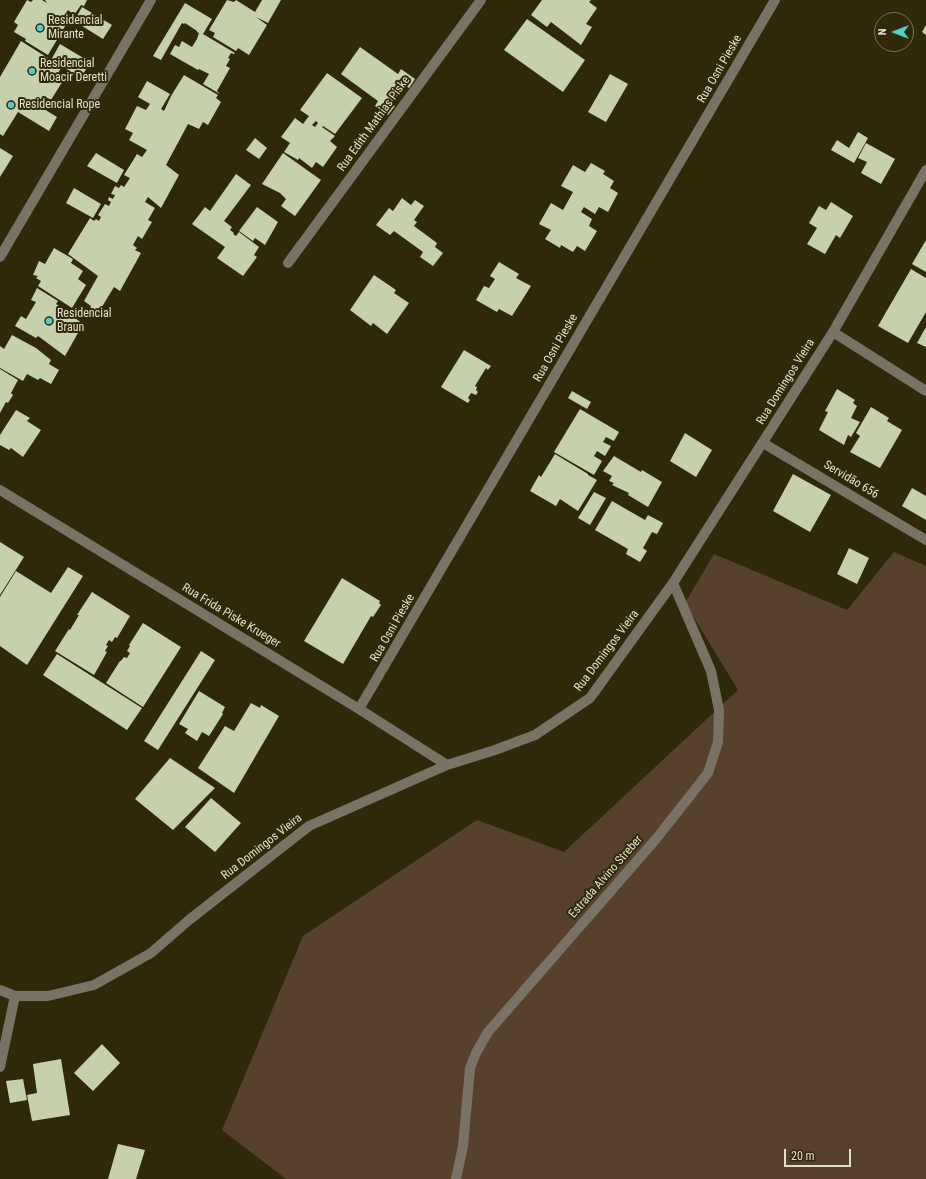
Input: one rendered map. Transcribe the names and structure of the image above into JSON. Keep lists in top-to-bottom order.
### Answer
{
  "streets": {
    "street": [
      "Rua Osni Pieske",
      "Rua Edith Mathias Piske",
      "Rua Domingos Vieira",
      "Servidão 656",
      "Rua Frida Piske Krueger",
      "Estrada Alvino Streber"
    ]
  },
  "crossings": [
    ["Rua Osni Pieske", "Rua Frida Piske Krueger"],
    ["Rua Domingos Vieira", "Servidão 656"],
    ["Rua Domingos Vieira", "Rua Frida Piske Krueger"],
    ["Rua Domingos Vieira", "Estrada Alvino Streber"]
  ],
  "places": [
    "Residencial Mirante",
    "Residencial Moacir Deretti",
    "Residencial Rope",
    "Residencial Braun"
  ],
  "scale_bar": "20 m",
  "north": "left"
}
